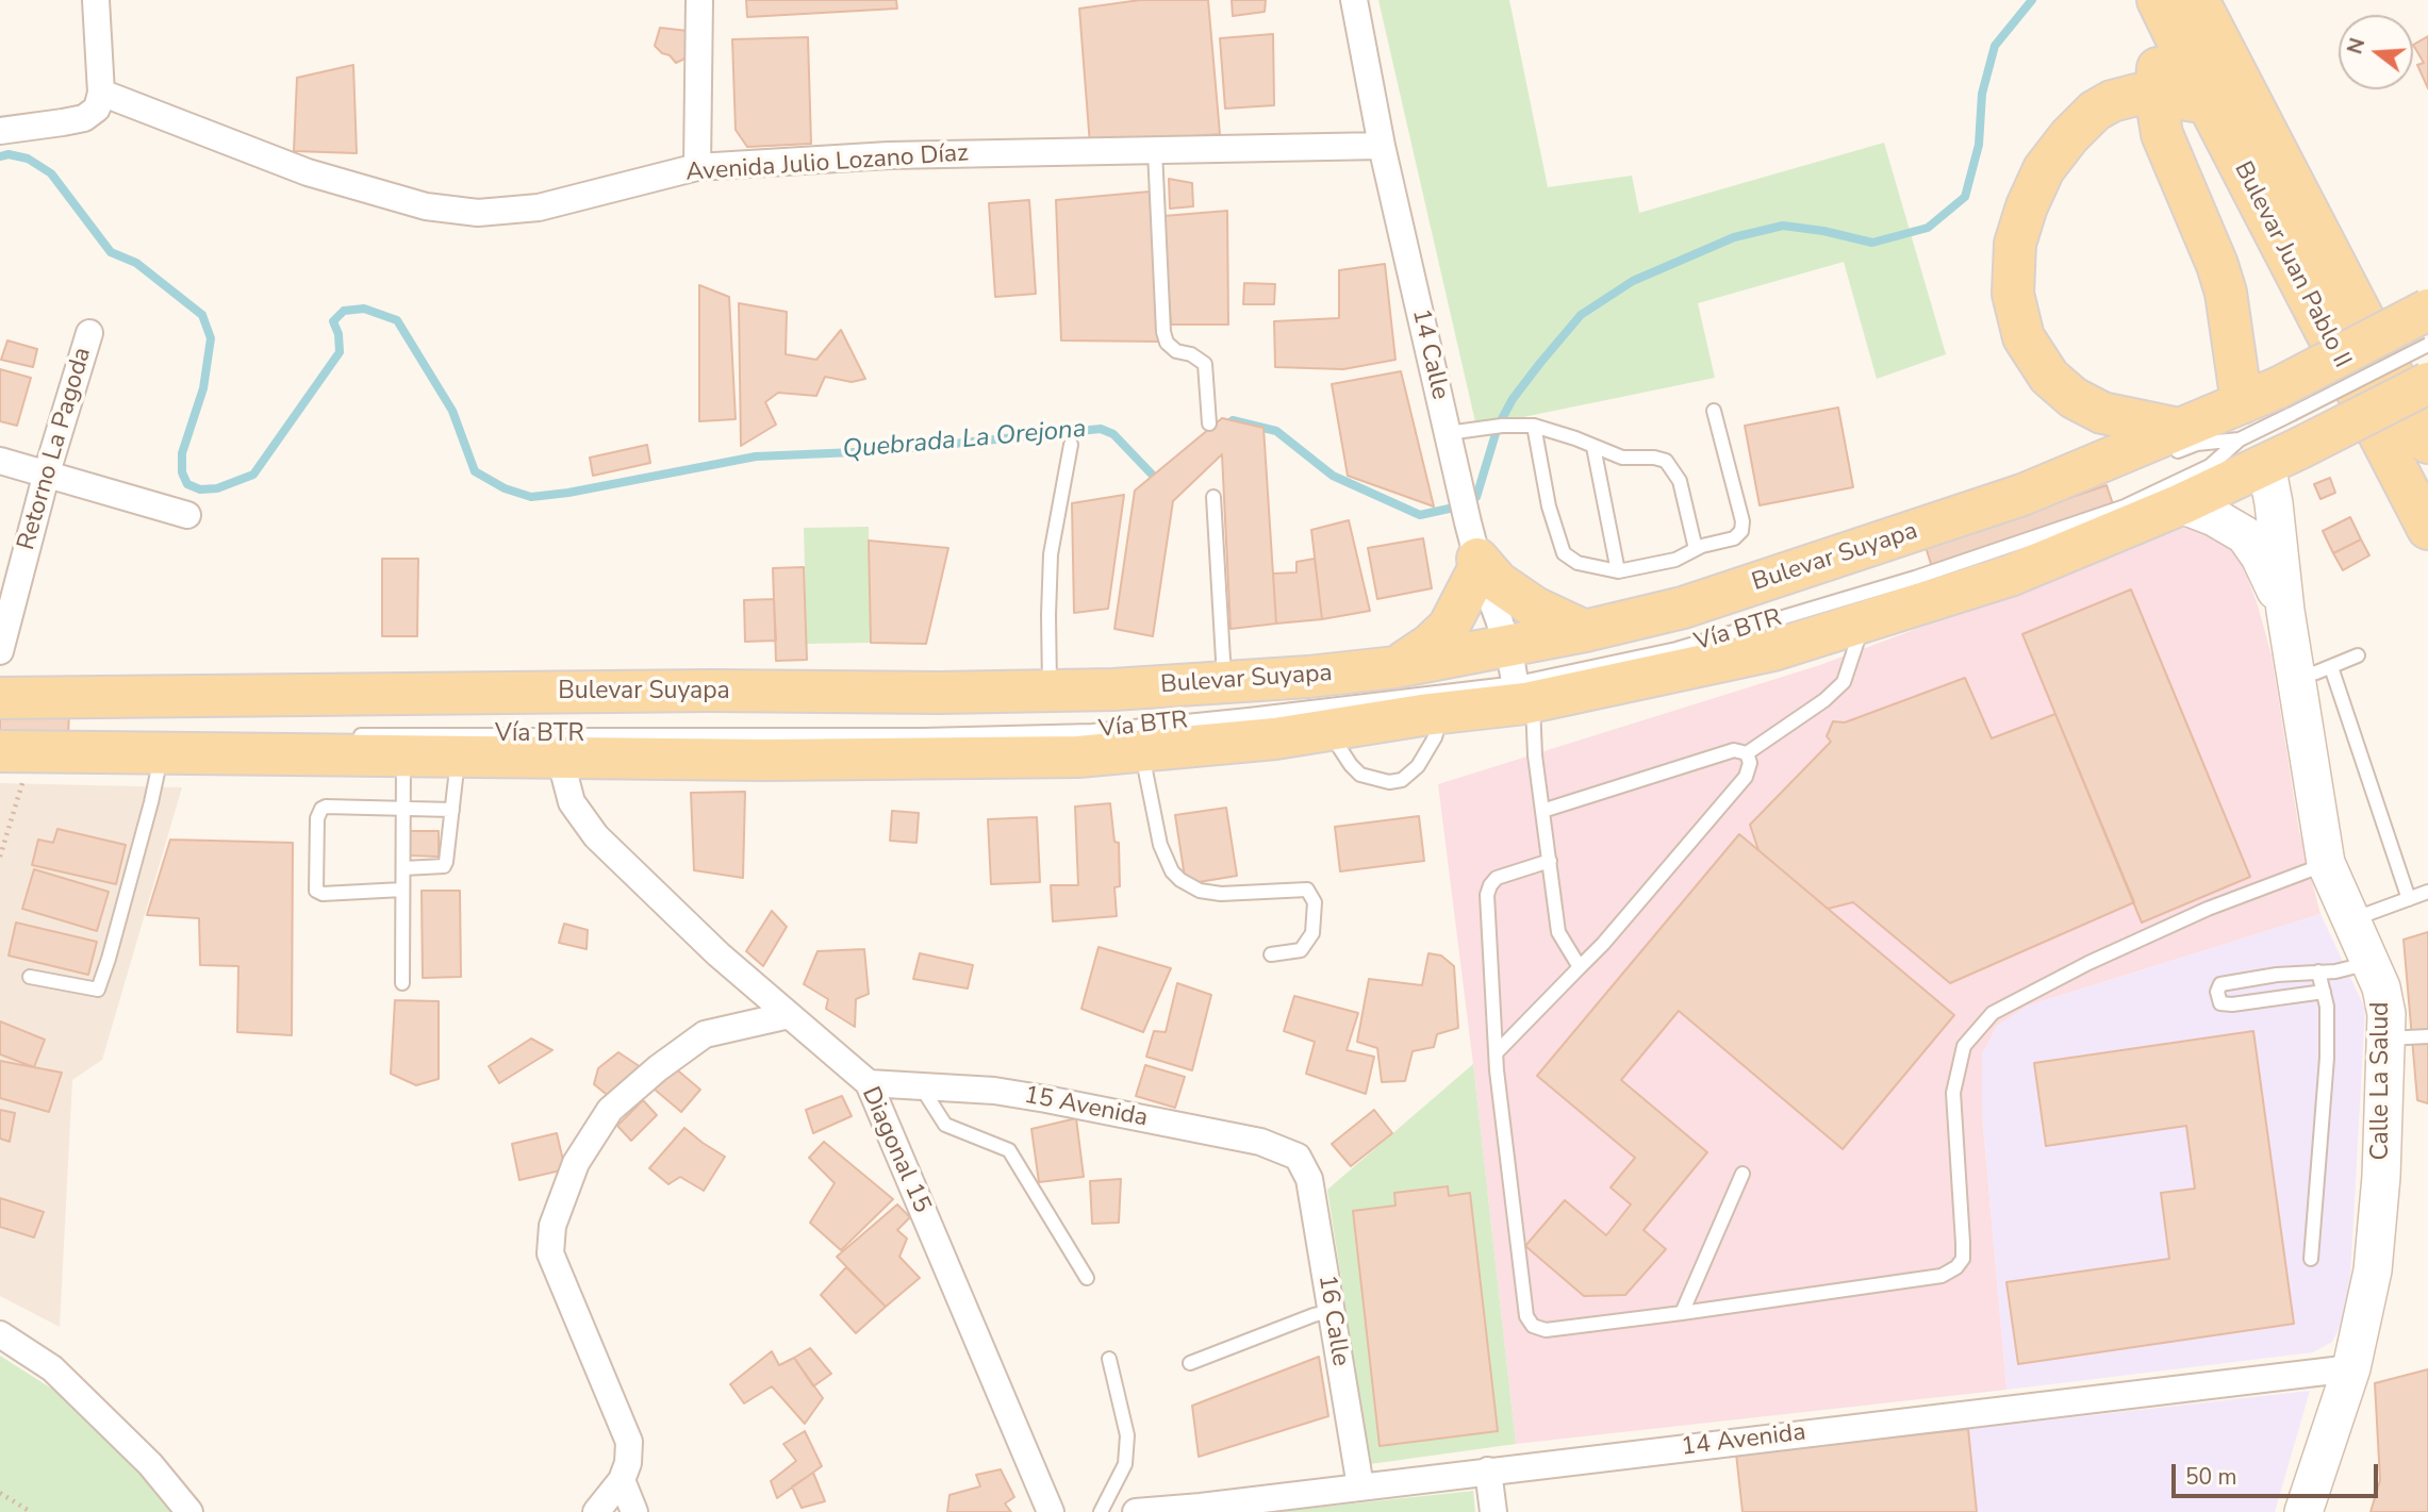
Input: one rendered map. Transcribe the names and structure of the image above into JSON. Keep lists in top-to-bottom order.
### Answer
{
  "streets": {
    "main road": ["Bulevar Juan Pablo II", "Bulevar Suyapa", "Calle La Salud"],
    "street": [
      "Avenida Julio Lozano Díaz",
      "14 Calle",
      "Retorno La Pagoda",
      "15 Avenida",
      "Diagonal 15",
      "16 Calle",
      "14 Avenida"
    ],
    "lane": ["Vía BTR"]
  },
  "crossings": [
    ["Avenida Julio Lozano Díaz", "14 Calle"],
    ["14 Calle", "Bulevar Suyapa"],
    ["14 Calle", "Vía BTR"],
    ["Bulevar Suyapa", "Vía BTR"],
    ["Bulevar Suyapa", "Calle La Salud"],
    ["Bulevar Suyapa", "Diagonal 15"],
    ["Vía BTR", "Calle La Salud"],
    ["Calle La Salud", "14 Avenida"],
    ["15 Avenida", "Diagonal 15"],
    ["15 Avenida", "16 Calle"],
    ["16 Calle", "14 Avenida"]
  ],
  "water": ["Quebrada La Orejona"],
  "scale_bar": "50 m",
  "north": "left"
}
